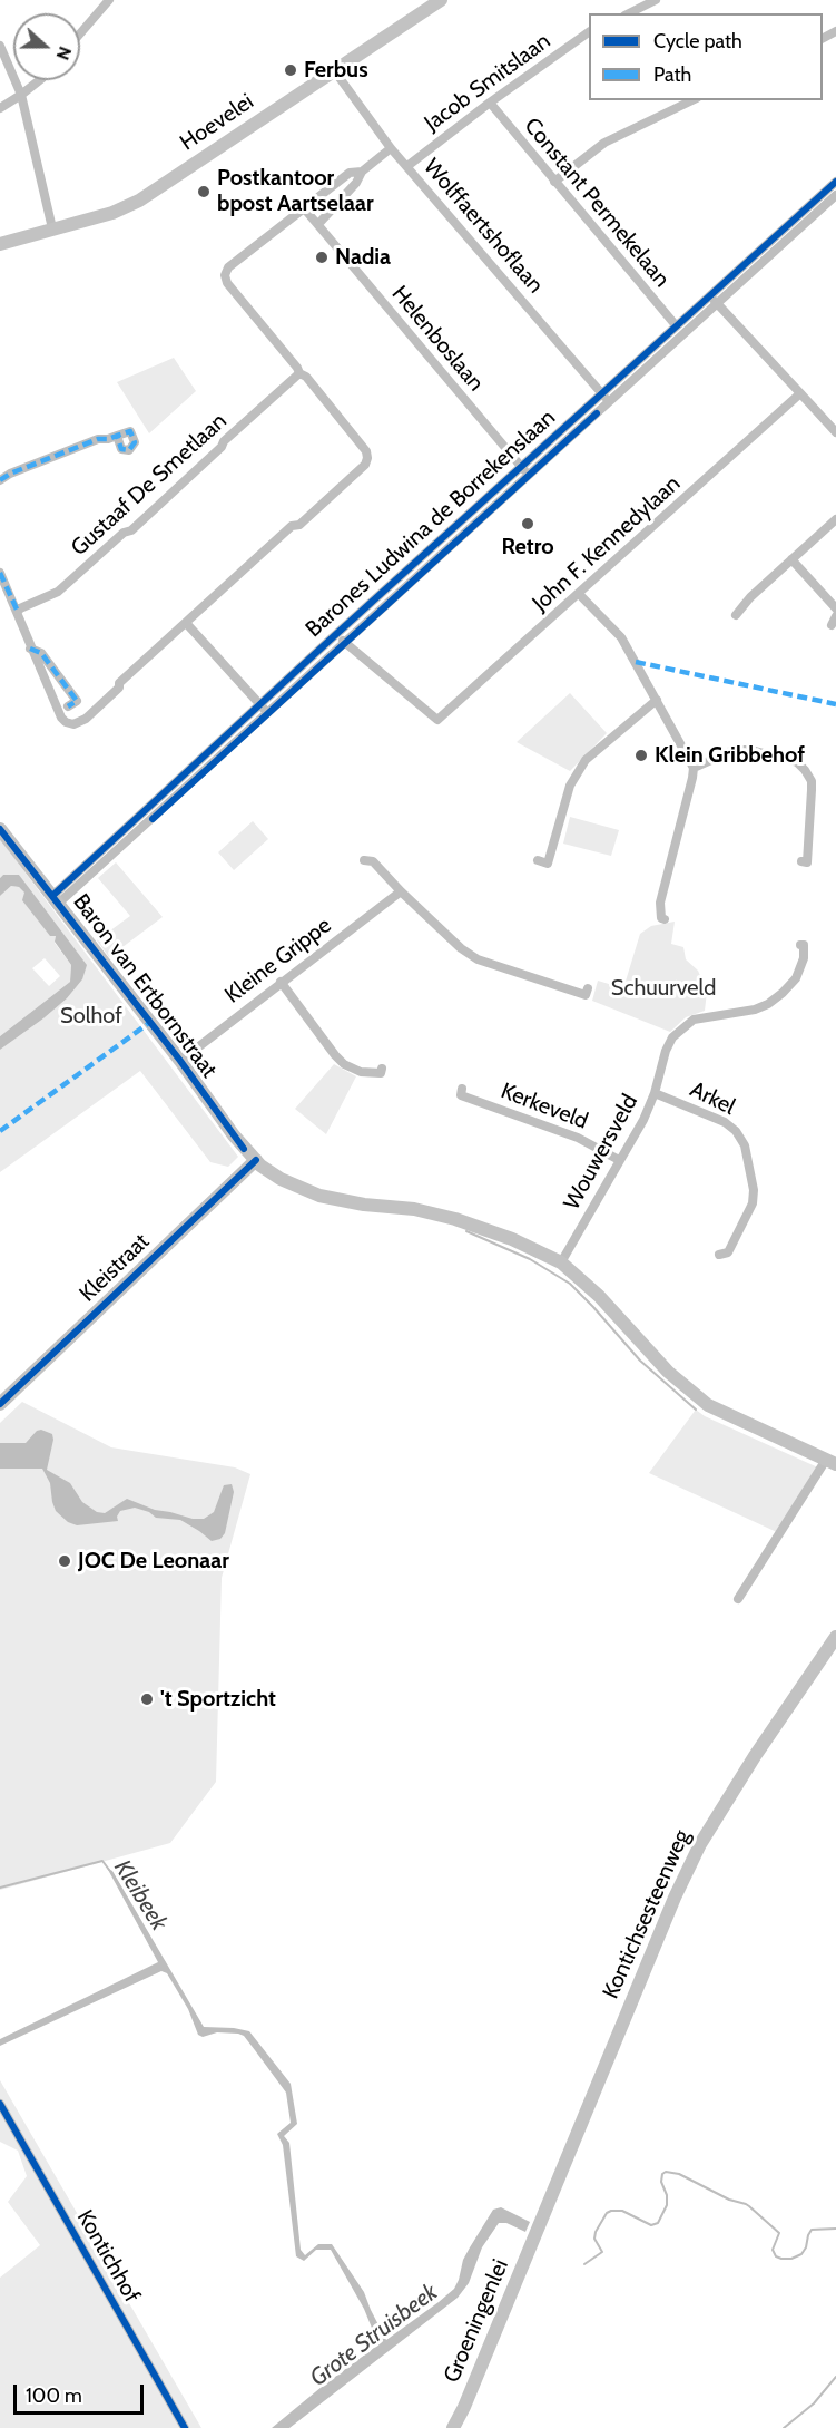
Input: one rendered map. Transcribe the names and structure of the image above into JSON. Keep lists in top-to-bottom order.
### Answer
{
  "streets": {
    "street": [
      "Jacob Smitslaan",
      "Hoevelei",
      "Constant Permekelaan",
      "Wolffaertshoflaan",
      "Helenboslaan",
      "Gustaaf De Smetlaan",
      "Barones Ludwina de Borrekenslaan",
      "John F. Kennedylaan",
      "Kleine Grippe",
      "Baron van Ertbornstraat",
      "Arkel",
      "Kerkeveld",
      "Wouwersveld",
      "Kleistraat",
      "Kontichsesteenweg",
      "Kontichhof",
      "Groeningenlei"
    ]
  },
  "crossings": [
    ["Jacob Smitslaan", "Constant Permekelaan"],
    ["Jacob Smitslaan", "Wolffaertshoflaan"],
    ["Hoevelei", "Wolffaertshoflaan"],
    ["Constant Permekelaan", "Barones Ludwina de Borrekenslaan"],
    ["Wolffaertshoflaan", "Barones Ludwina de Borrekenslaan"],
    ["Helenboslaan", "Barones Ludwina de Borrekenslaan"],
    ["Barones Ludwina de Borrekenslaan", "John F. Kennedylaan"],
    ["Barones Ludwina de Borrekenslaan", "Baron van Ertbornstraat"],
    ["Kleine Grippe", "Baron van Ertbornstraat"],
    ["Baron van Ertbornstraat", "Wouwersveld"],
    ["Baron van Ertbornstraat", "Kleistraat"],
    ["Arkel", "Wouwersveld"],
    ["Kerkeveld", "Wouwersveld"],
    ["Kontichsesteenweg", "Groeningenlei"]
  ],
  "water": ["Kleibeek", "Grote Struisbeek"],
  "parks": ["Schuurveld", "Solhof"],
  "places": [
    "Ferbus",
    "Postkantoor bpost Aartselaar",
    "Nadia",
    "Retro",
    "Klein Gribbehof",
    "JOC De Leonaar",
    "'t Sportzicht"
  ],
  "legend": ["Cycle path", "Path"],
  "scale_bar": "100 m",
  "north": "right"
}
